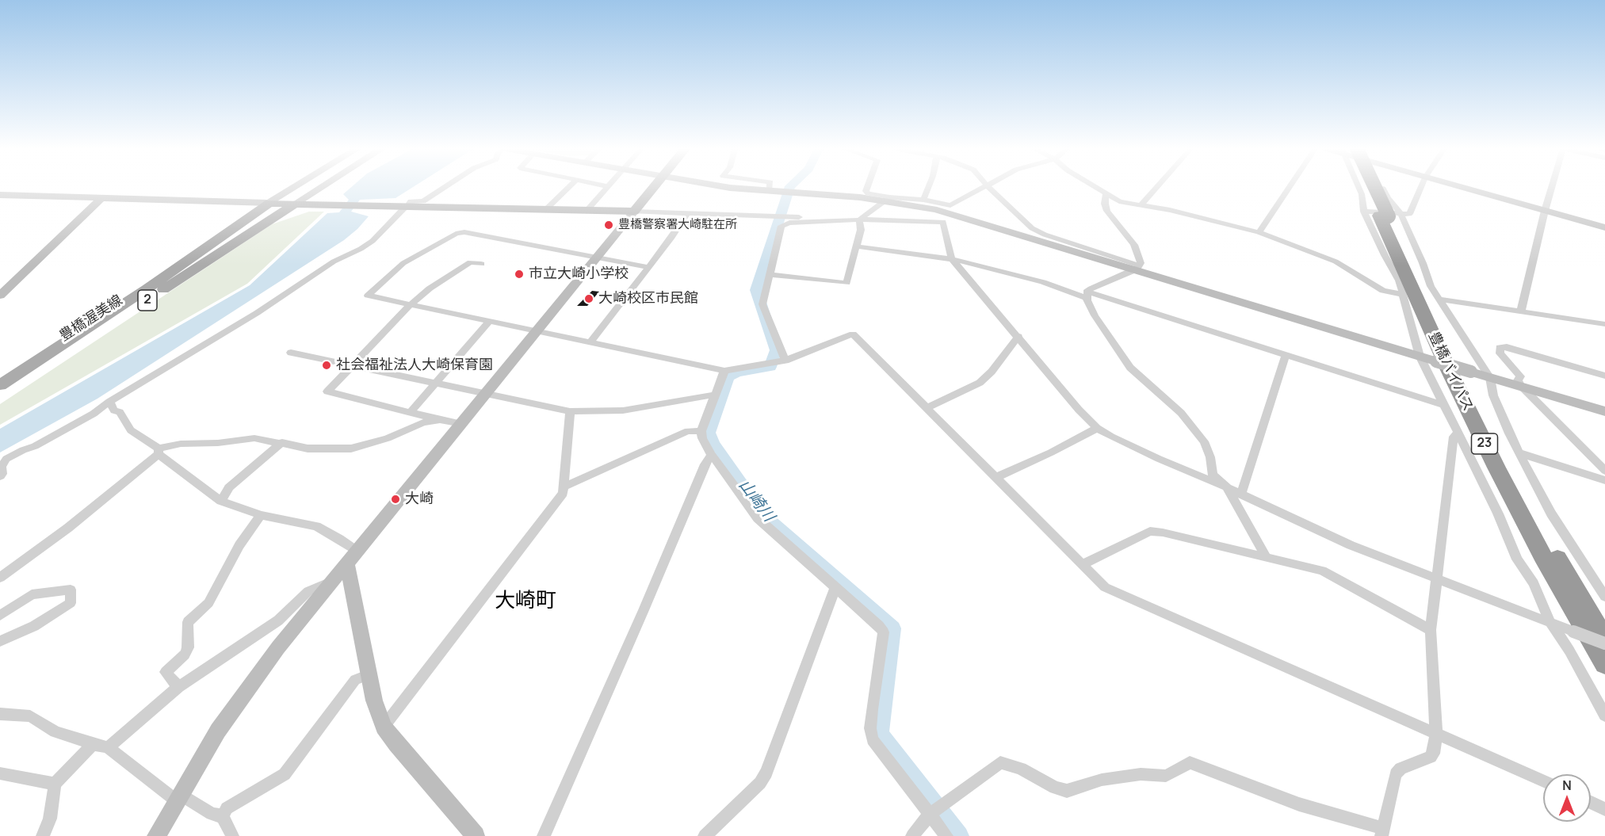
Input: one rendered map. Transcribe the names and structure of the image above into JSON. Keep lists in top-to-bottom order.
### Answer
{
  "streets": {
    "highway": ["豊橋バイパス", "23"],
    "main road": ["2", "豊橋渥美線"]
  },
  "districts": ["大崎町"],
  "water": ["山崎川"],
  "places": [
    "豊橋警察署大崎駐在所",
    "市立大崎小学校",
    "大崎校区市民館",
    "社会福祉法人大崎保育園",
    "大崎"
  ],
  "north": "top"
}
